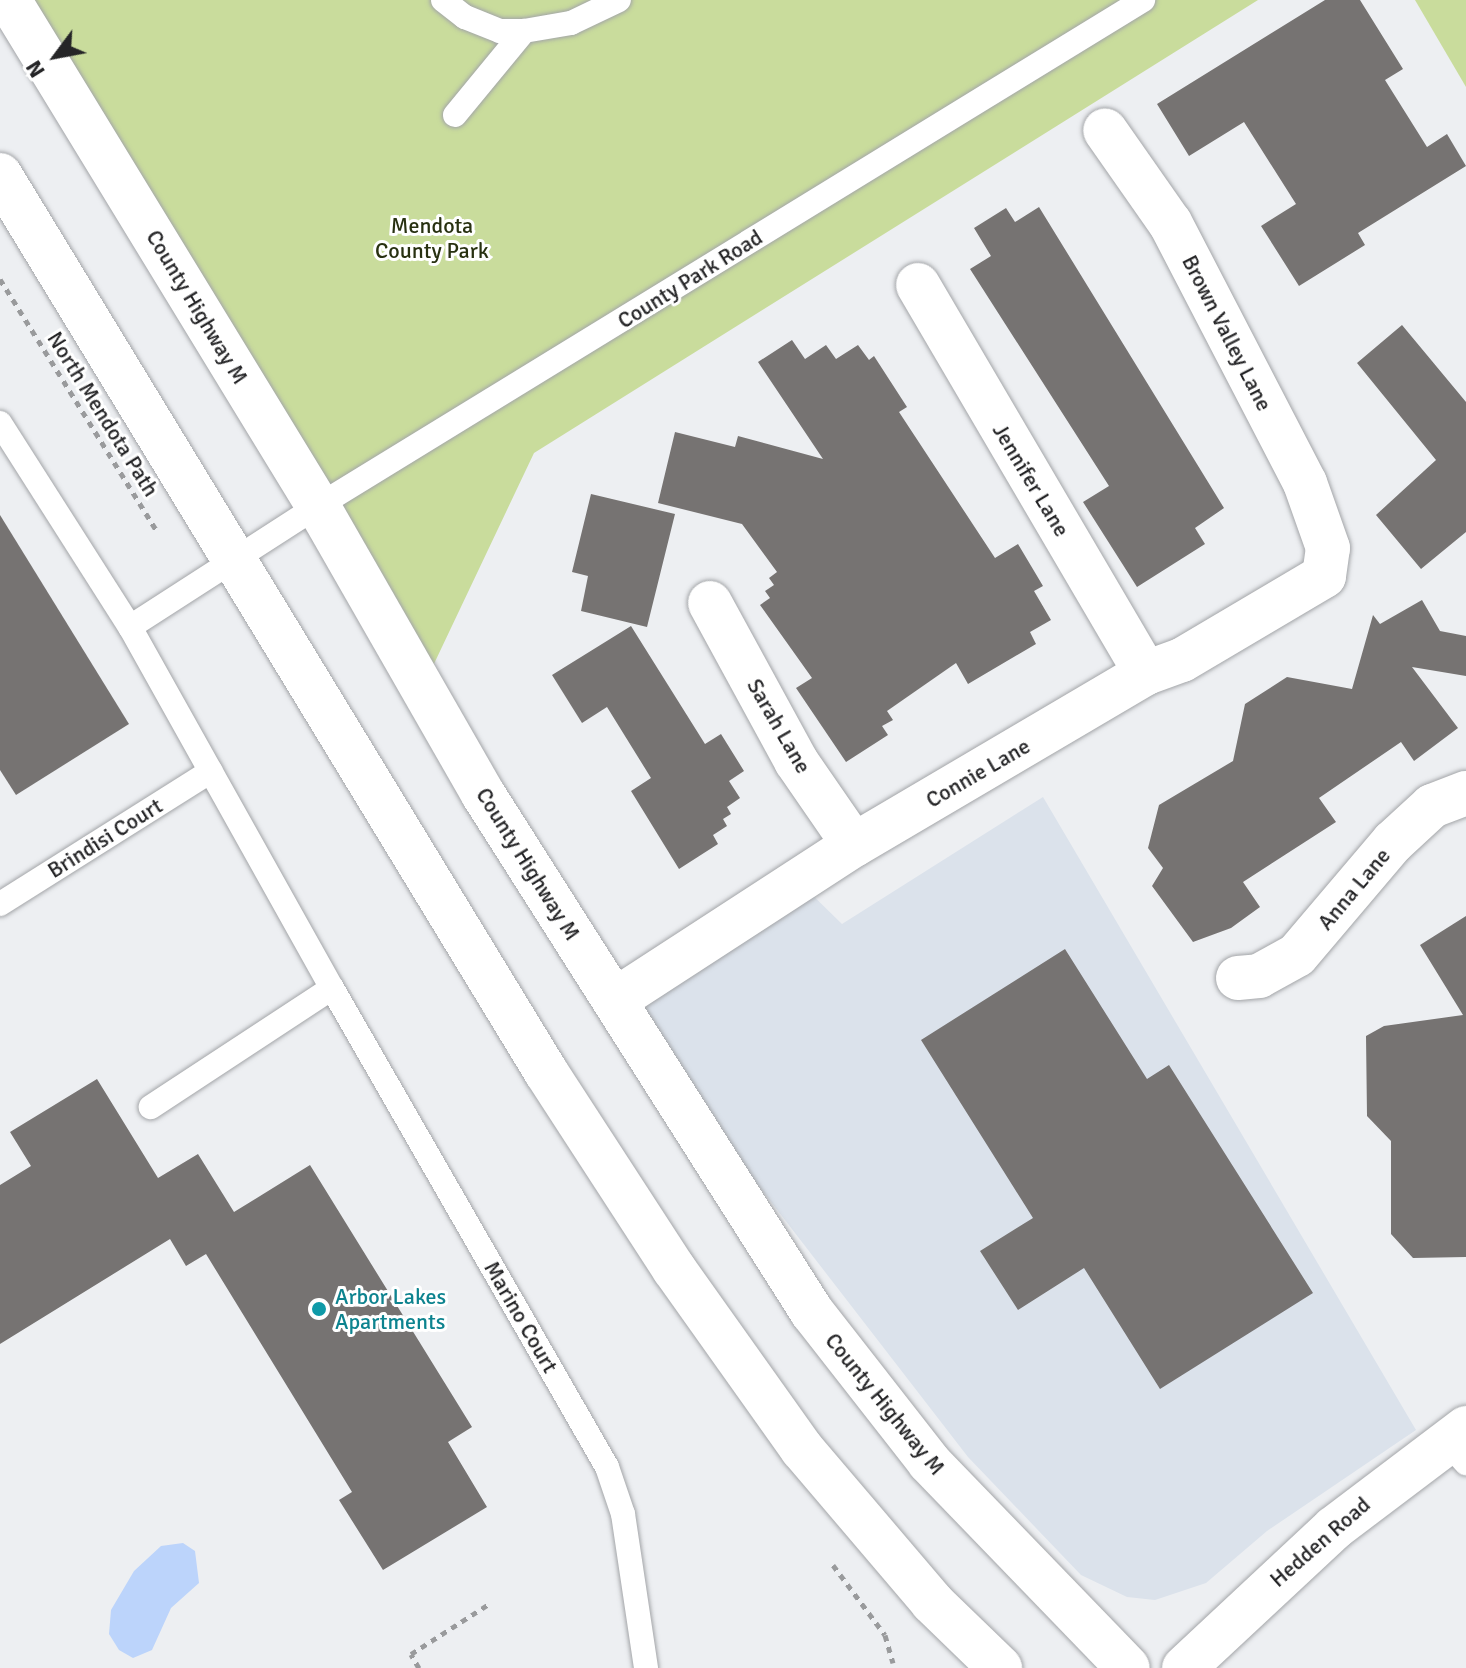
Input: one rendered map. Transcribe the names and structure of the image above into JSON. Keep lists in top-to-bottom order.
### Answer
{
  "streets": {
    "main road": [
      "County Highway M",
      "Brown Valley Lane",
      "Jennifer Lane",
      "Sarah Lane",
      "Connie Lane",
      "Anna Lane",
      "Hedden Road"
    ],
    "lane": ["County Park Road", "Brindisi Court", "Marino Court"],
    "path": ["North Mendota Path"]
  },
  "crossings": [
    ["County Park Road", "County Highway M"],
    ["County Park Road", "Marino Court"],
    ["County Highway M", "Connie Lane"],
    ["Brown Valley Lane", "Connie Lane"],
    ["Jennifer Lane", "Connie Lane"],
    ["Sarah Lane", "Connie Lane"],
    ["Brindisi Court", "Marino Court"]
  ],
  "parks": ["Mendota County Park"],
  "places": ["Arbor Lakes Apartments"],
  "north": "bottom left"
}
